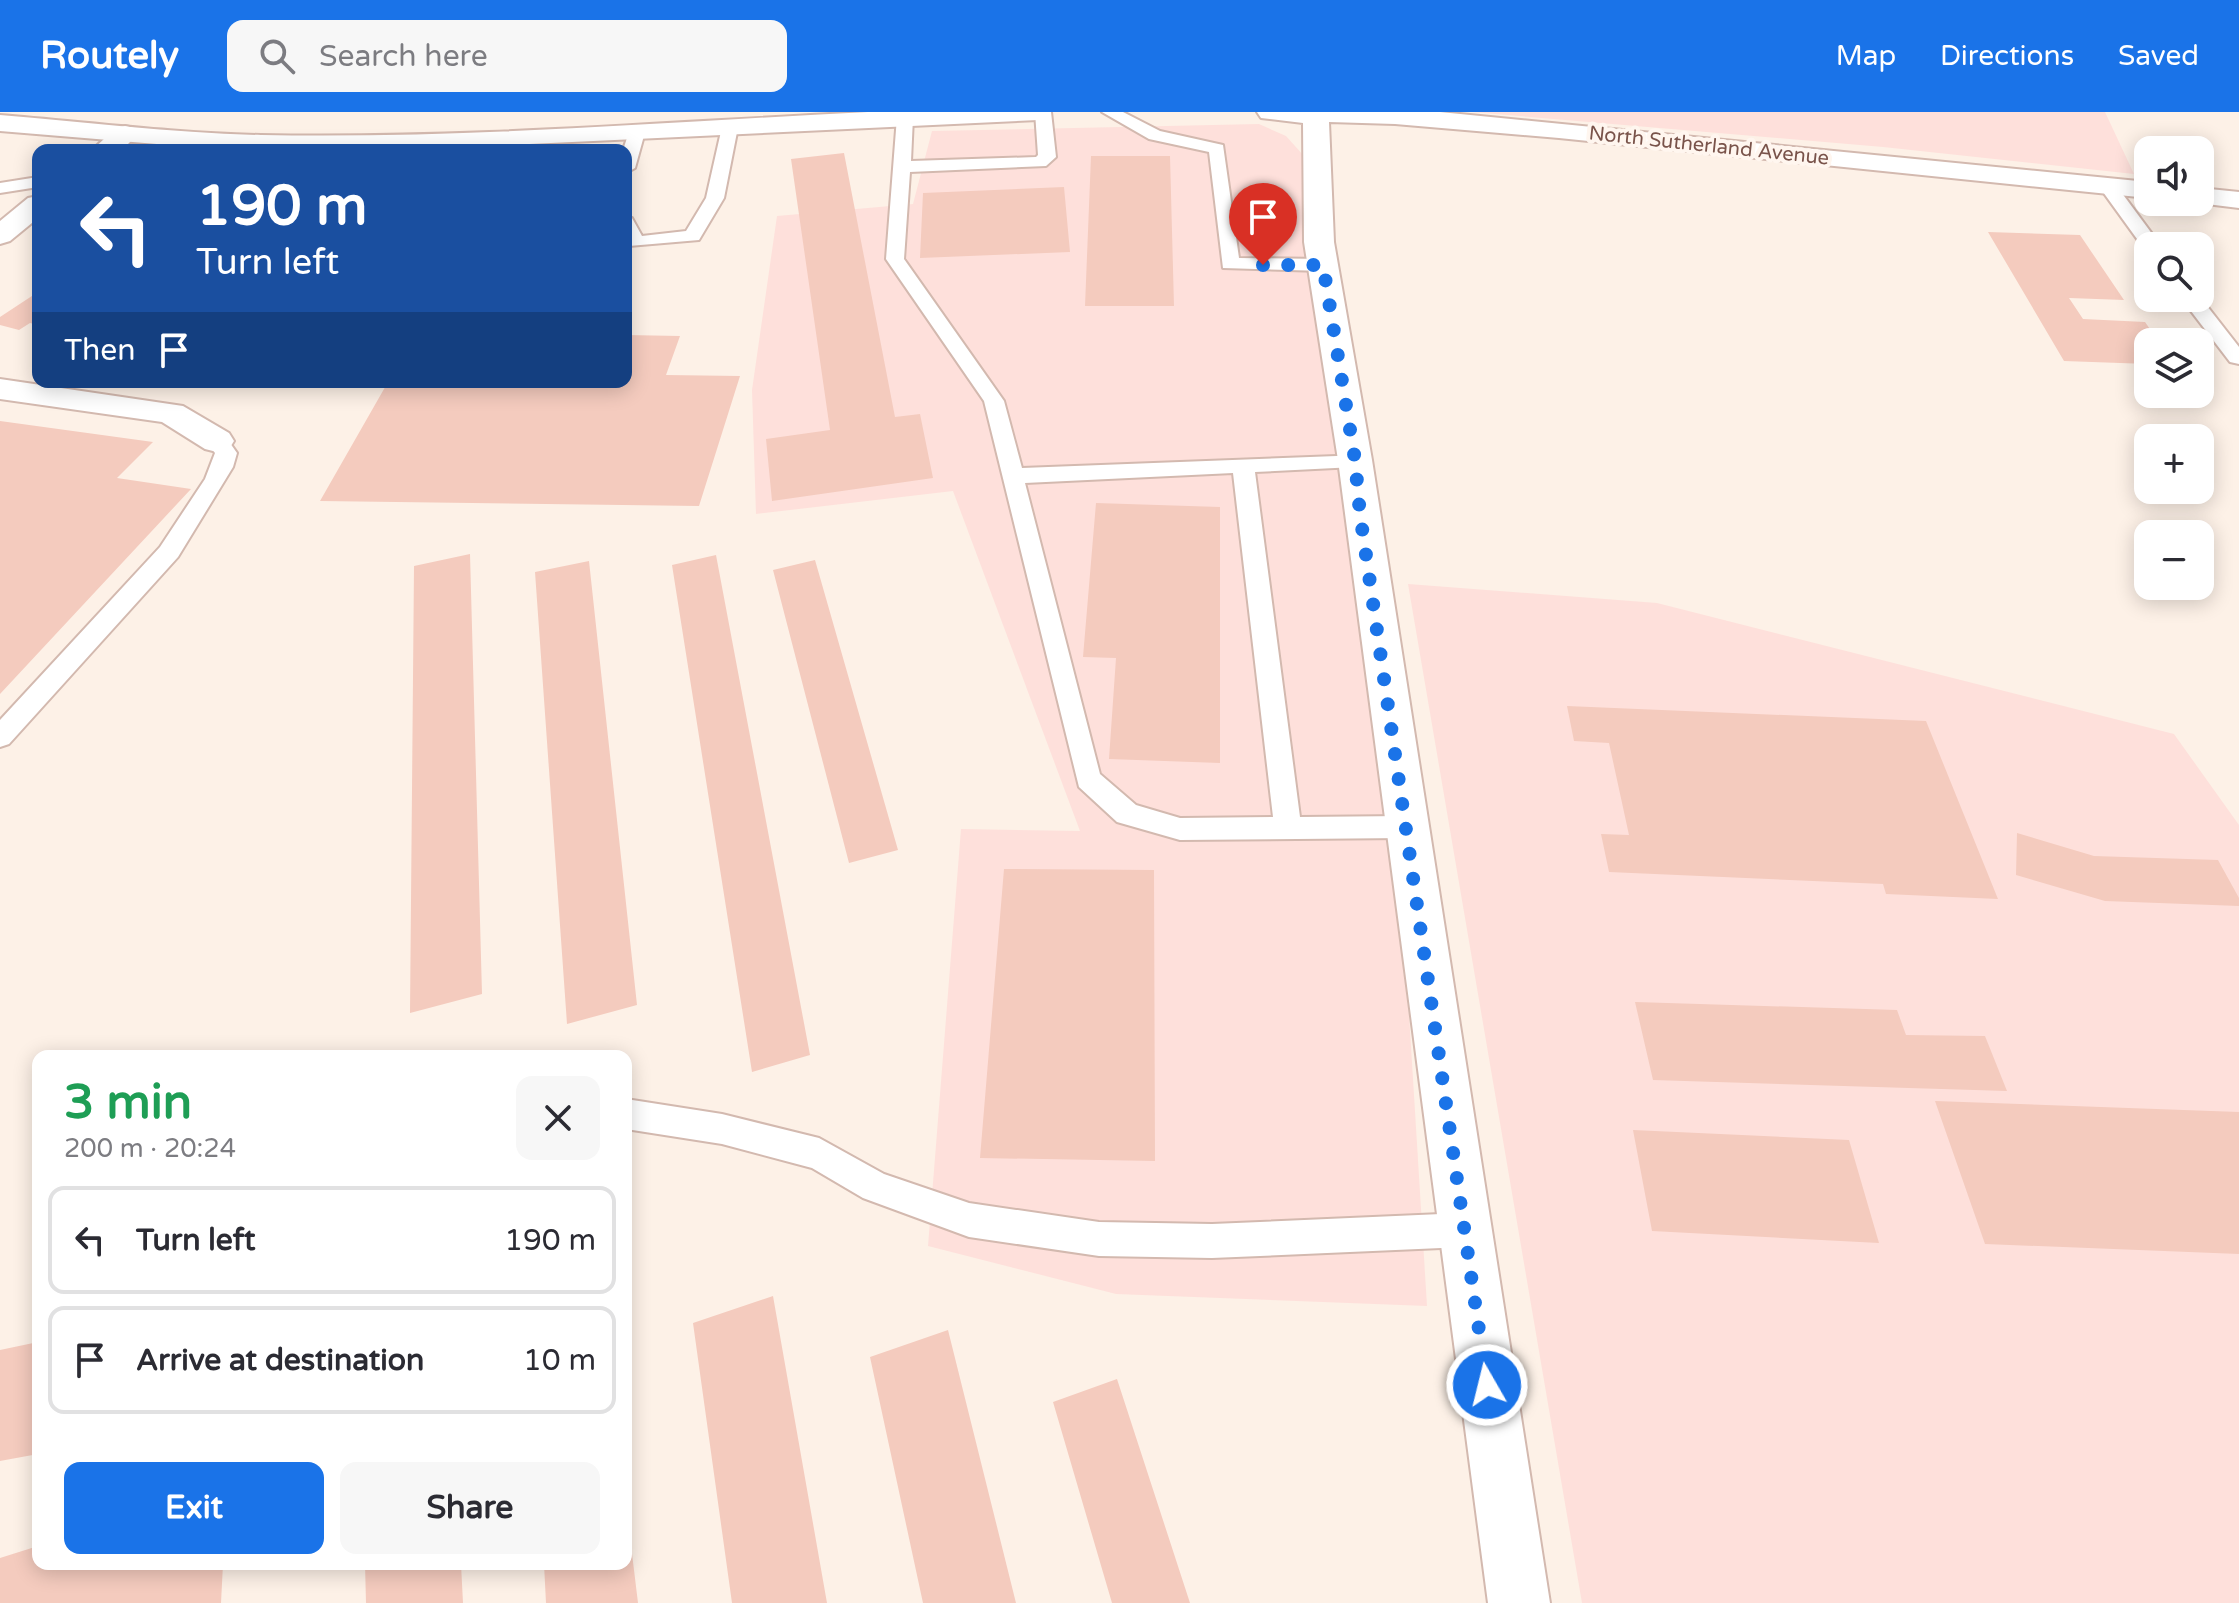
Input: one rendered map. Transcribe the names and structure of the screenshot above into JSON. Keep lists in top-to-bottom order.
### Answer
{
  "streets": {
    "street": ["North Sutherland Avenue"]
  },
  "page": {
    "header": "Routely",
    "search": "Search here",
    "nav": ["Map", "Directions", "Saved"],
    "map_buttons": ["+", "−"],
    "turn": ["190 m", "Turn left"],
    "then": "Then",
    "heading": ["3 min", "200 m · 20:24"],
    "list": [
      {
        "name": "Turn left",
        "value": "190 m"
      },
      {
        "name": "Arrive at destination",
        "value": "10 m"
      }
    ],
    "buttons": ["Exit", "Share"]
  }
}
